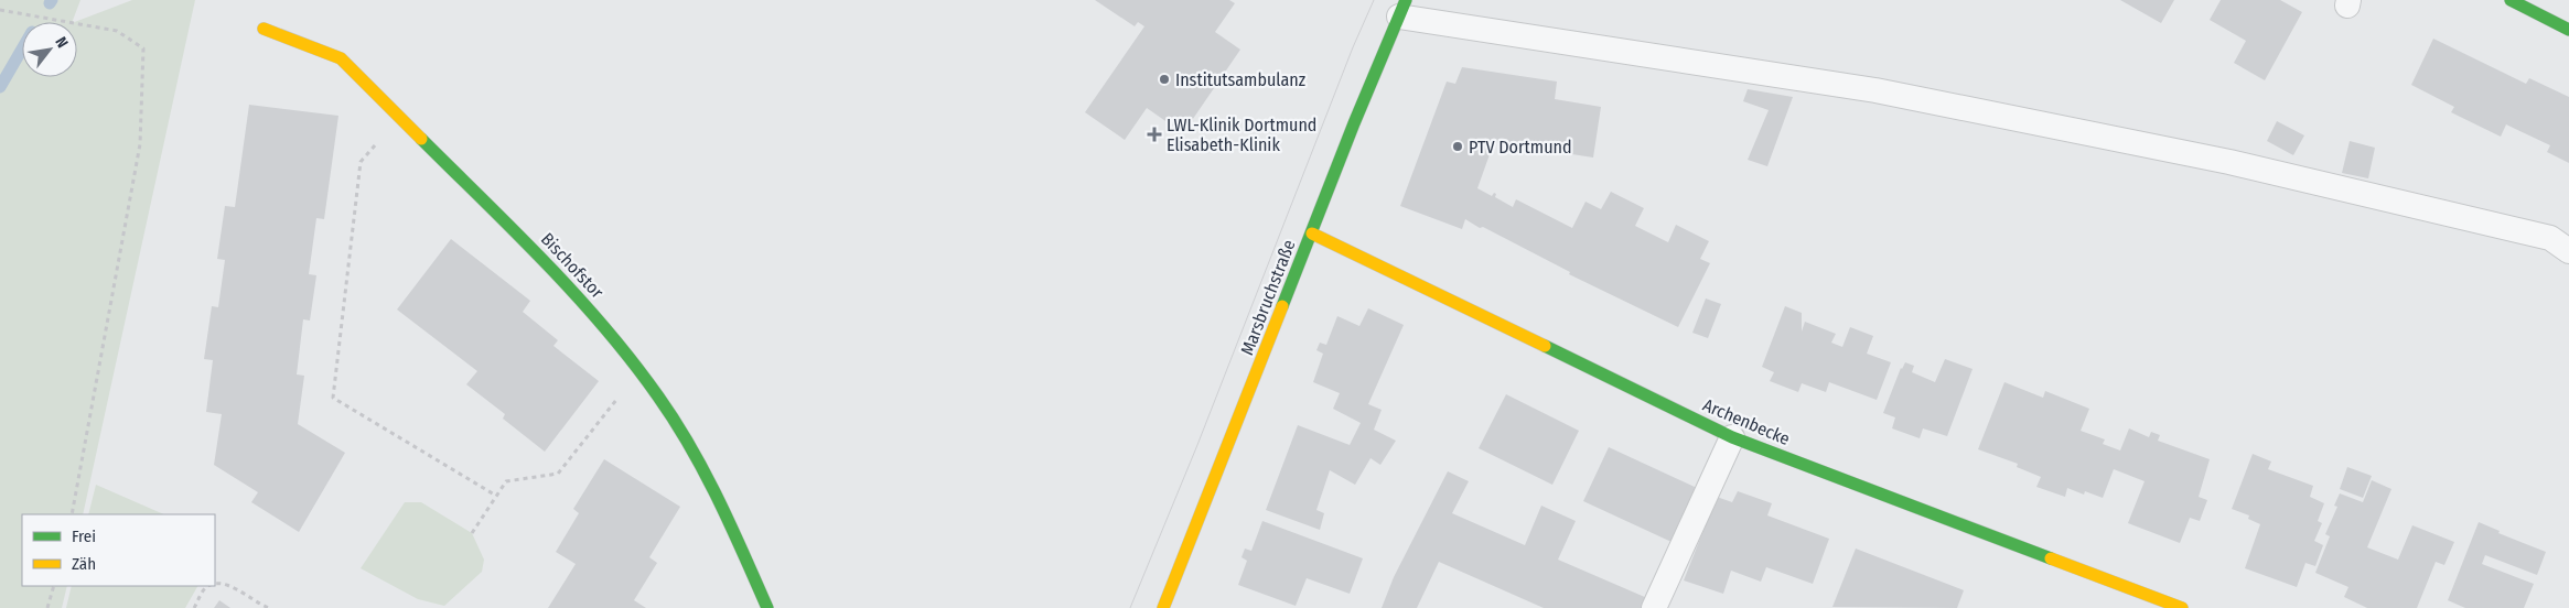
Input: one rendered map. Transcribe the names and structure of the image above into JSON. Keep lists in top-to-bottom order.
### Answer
{
  "streets": {
    "street": ["Bischofstor", "Marsbruchstraße", "Archenbecke"]
  },
  "crossings": [
    ["Marsbruchstraße", "Archenbecke"]
  ],
  "places": {
    "other": ["Institutsambulanz", "PTV Dortmund"],
    "health": ["LWL-Klinik Dortmund Elisabeth-Klinik"]
  },
  "legend": ["Frei", "Zäh"],
  "north": "top right"
}
